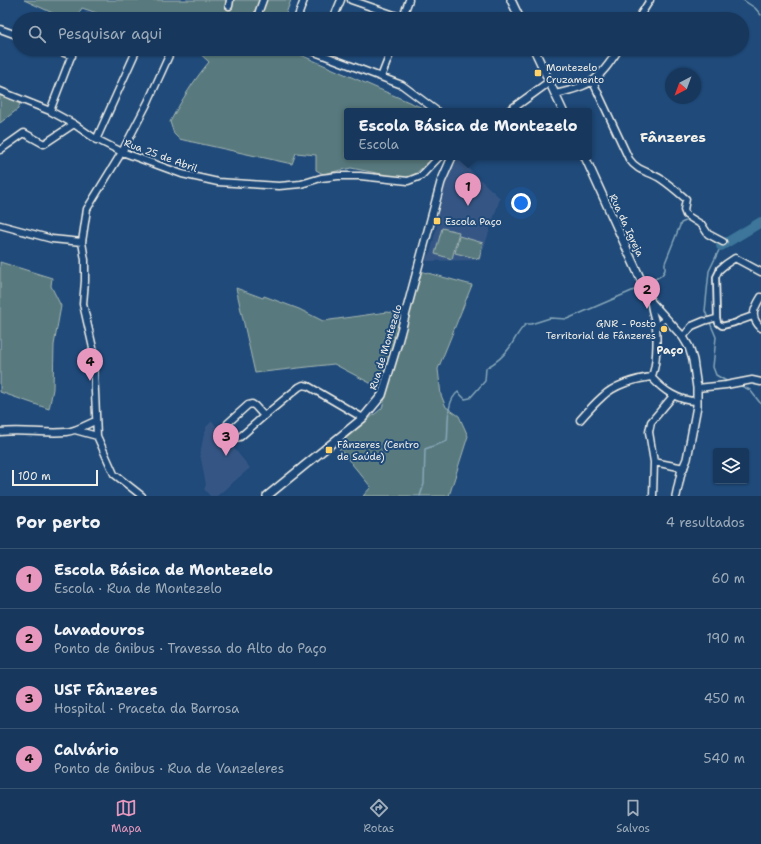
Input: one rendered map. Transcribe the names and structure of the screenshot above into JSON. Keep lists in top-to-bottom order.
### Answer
{
  "streets": {
    "street": ["Rua 25 de Abril", "Rua da Igreja", "Rua de Montezelo"]
  },
  "districts": ["Fânzeres", "Paço"],
  "places": {
    "transit": ["Montezelo Cruzamento", "Escola Paço", "Fânzeres (Centro de Saúde)"],
    "other": ["GNR - Posto Territorial de Fânzeres"]
  },
  "scale_bar": "100 m",
  "north": "bottom left",
  "page": {
    "search": "Pesquisar aqui",
    "popup": ["Escola Básica de Montezelo", "Escola"],
    "pins": [
      "1",
      "2",
      "4",
      "3"
    ],
    "scale": "100 m",
    "heading": ["Por perto", "4 resultados"],
    "list": [
      {
        "mark": "1",
        "name": "Escola Básica de Montezelo",
        "note": "Escola · Rua de Montezelo",
        "value": "60 m"
      },
      {
        "mark": "2",
        "name": "Lavadouros",
        "note": "Ponto de ônibus · Travessa do Alto do Paço",
        "value": "190 m"
      },
      {
        "mark": "3",
        "name": "USF Fânzeres",
        "note": "Hospital · Praceta da Barrosa",
        "value": "450 m"
      },
      {
        "mark": "4",
        "name": "Calvário",
        "note": "Ponto de ônibus · Rua de Vanzeleres",
        "value": "540 m"
      }
    ],
    "nav": ["Mapa", "Rotas", "Salvos"]
  }
}
